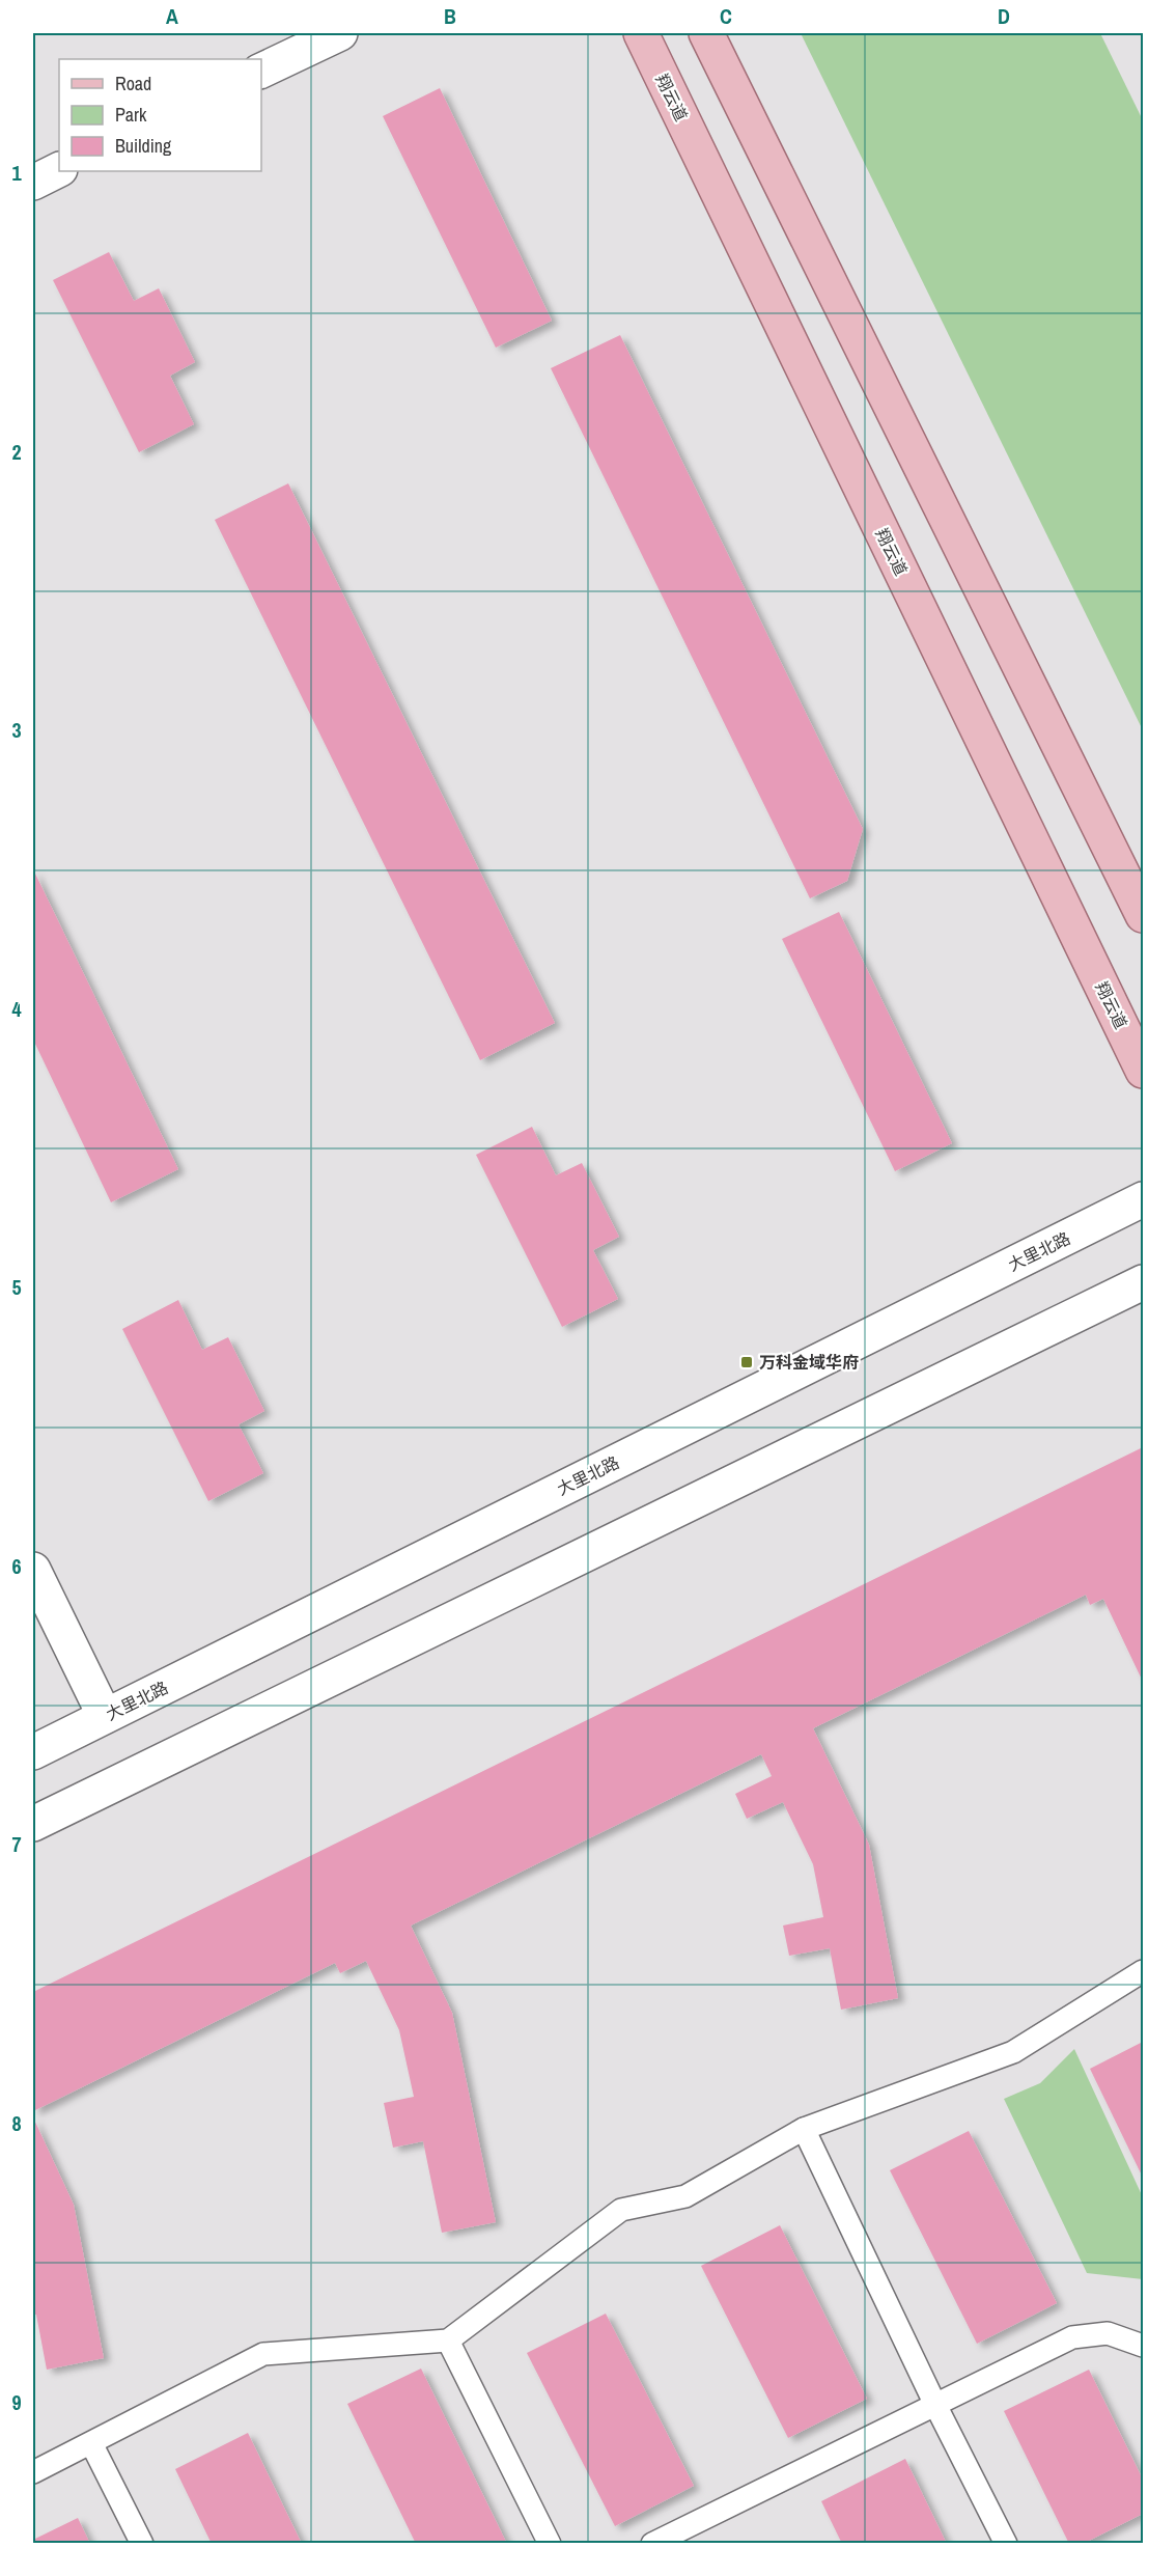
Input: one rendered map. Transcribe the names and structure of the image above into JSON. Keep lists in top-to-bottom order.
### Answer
{
  "streets": {
    "main road": ["翔云道", "大里北路"]
  },
  "places": {
    "transit": ["万科金域华府"]
  },
  "legend": ["Road", "Park", "Building"],
  "grid": {
    "columns": [
      "A",
      "B",
      "C",
      "D"
    ],
    "rows": [
      "1",
      "2",
      "3",
      "4",
      "5",
      "6",
      "7",
      "8",
      "9"
    ]
  }
}
